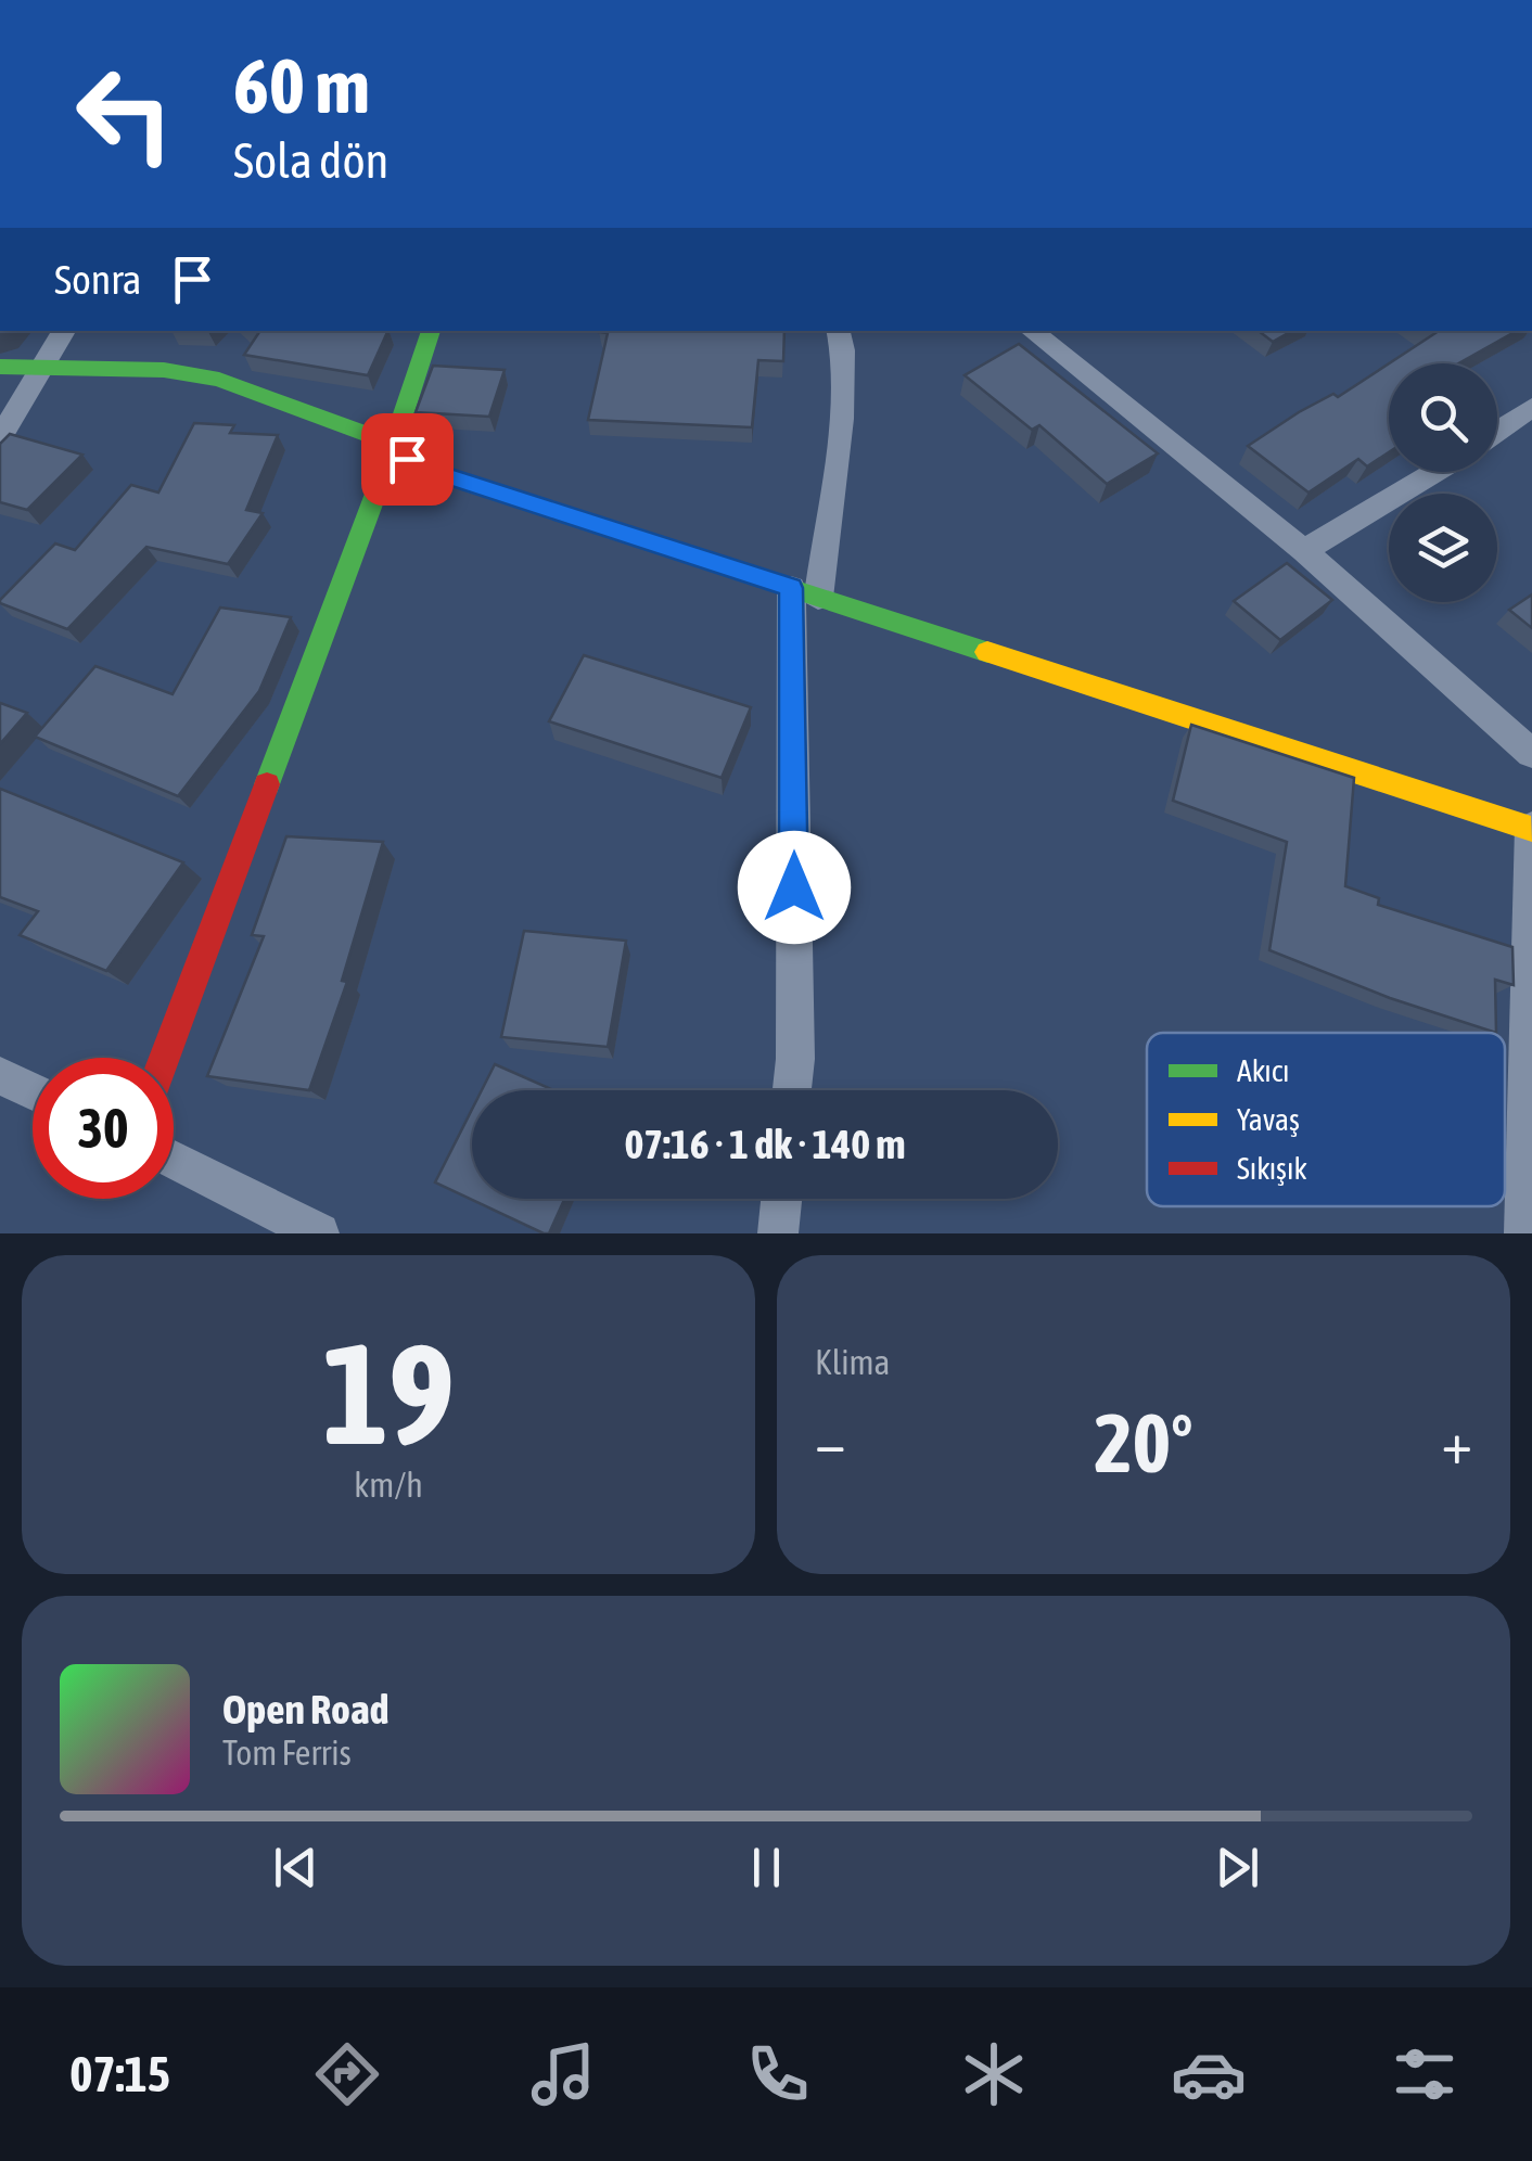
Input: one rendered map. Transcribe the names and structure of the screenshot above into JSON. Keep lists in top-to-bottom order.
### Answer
{
  "legend": ["Akıcı", "Yavaş", "Sıkışık"],
  "page": {
    "turn": ["60 m", "Sola dön"],
    "then": "Sonra",
    "limit": "30",
    "trip": "07:16 · 1 dk · 140 m",
    "tile": [
      ["19", "km/h"],
      "Klima"
    ],
    "heat": ["−", "20°", "+"],
    "song": ["Open Road", "Tom Ferris"],
    "tabs": "07:15"
  }
}
